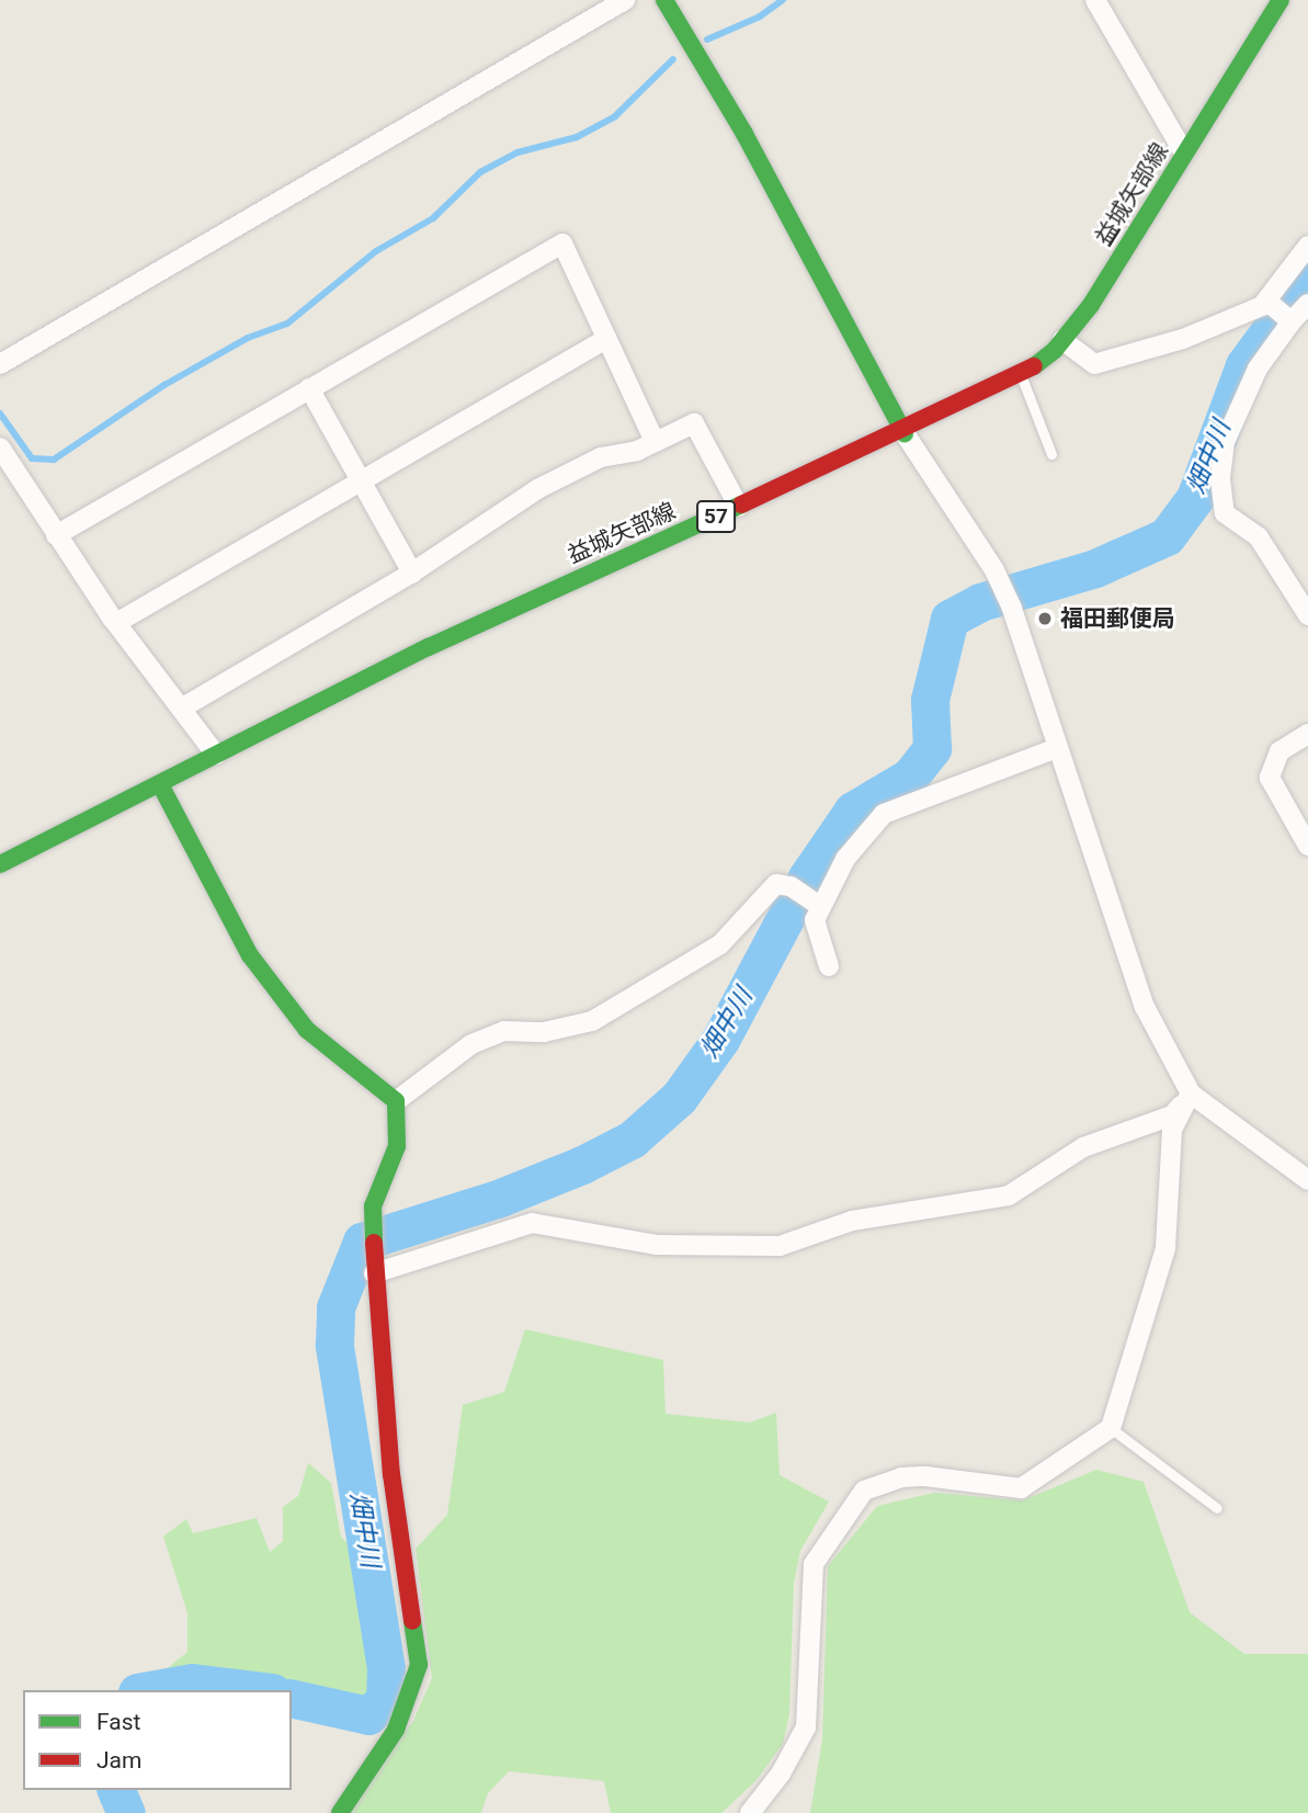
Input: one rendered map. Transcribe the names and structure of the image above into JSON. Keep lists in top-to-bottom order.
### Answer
{
  "streets": {
    "street": ["益城矢部線", "57"]
  },
  "water": ["畑中川"],
  "places": ["福田郵便局"],
  "legend": ["Fast", "Jam"]
}
